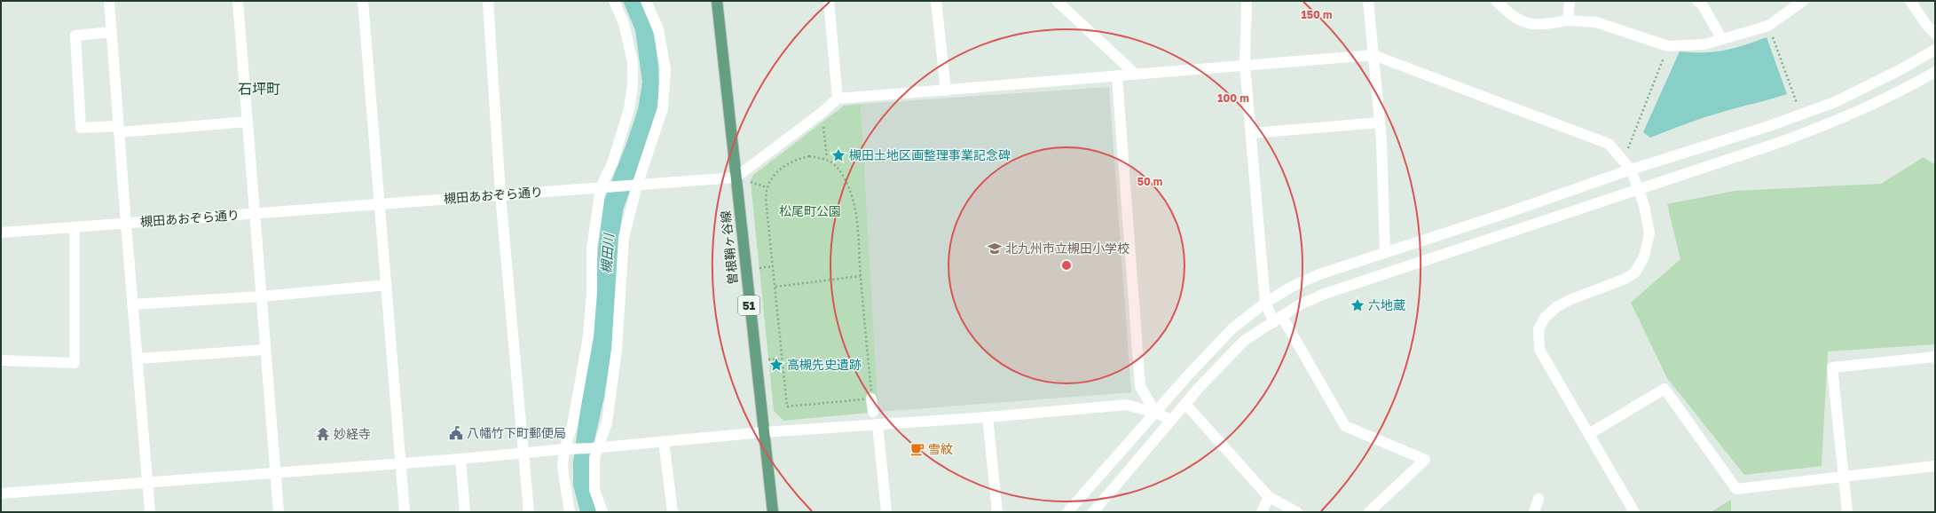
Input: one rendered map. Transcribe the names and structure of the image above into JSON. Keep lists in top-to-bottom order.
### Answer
{
  "streets": {
    "main road": ["曽根鞘ヶ谷線", "51"],
    "street": ["槻田あおぞら通り"]
  },
  "districts": ["石坪町"],
  "water": ["槻田川"],
  "parks": ["松尾町公園"],
  "places": {
    "place": ["槻田土地区画整理事業記念碑", "六地蔵", "高槻先史遺跡"],
    "school or university": ["北九州市立槻田小学校"],
    "public building": ["八幡竹下町郵便局"],
    "temple": ["妙経寺"],
    "cafe": ["雪紋"]
  },
  "rings": ["150 m", "100 m", "50 m"]
}
